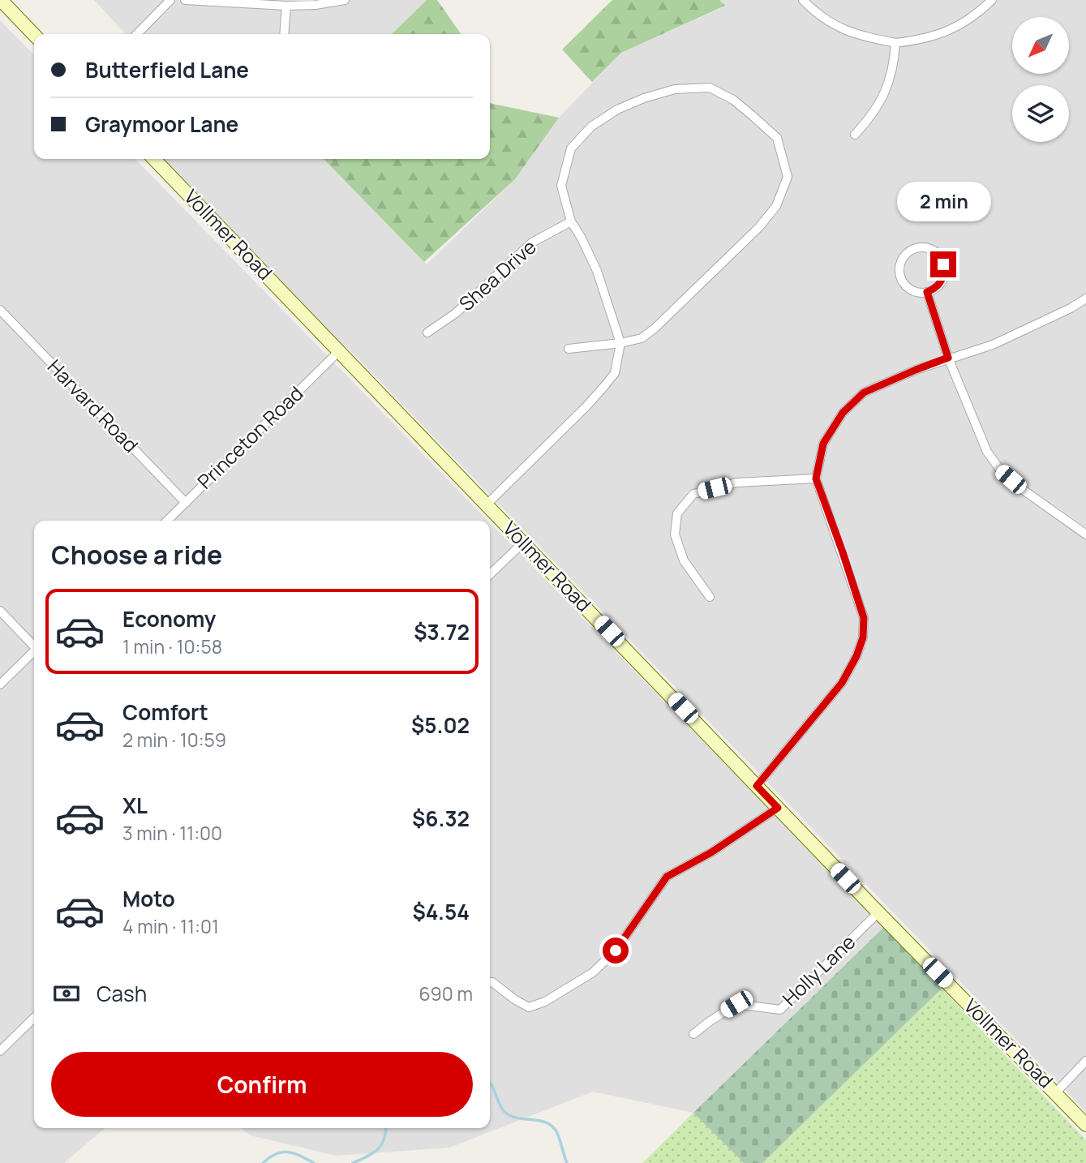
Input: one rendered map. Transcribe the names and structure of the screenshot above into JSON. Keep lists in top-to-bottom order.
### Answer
{
  "streets": {
    "main road": ["Vollmer Road"],
    "street": [
      "Shea Drive",
      "Harvard Road",
      "Princeton Road",
      "Holly Lane"
    ]
  },
  "crossings": [
    ["Vollmer Road", "Princeton Road"],
    ["Vollmer Road", "Holly Lane"],
    ["Harvard Road", "Princeton Road"]
  ],
  "north": "bottom left",
  "page": {
    "banner": ["Butterfield Lane", "Graymoor Lane"],
    "bubble": "2 min",
    "heading": "Choose a ride",
    "list": [
      {
        "name": "Economy",
        "note": "1 min · 10:58",
        "value": "$3.72"
      },
      {
        "name": "Comfort",
        "note": "2 min · 10:59",
        "value": "$5.02"
      },
      {
        "name": "XL",
        "note": "3 min · 11:00",
        "value": "$6.32"
      },
      {
        "name": "Moto",
        "note": "4 min · 11:01",
        "value": "$4.54"
      }
    ],
    "pay": ["Cash", "690 m"],
    "buttons": "Confirm"
  }
}
